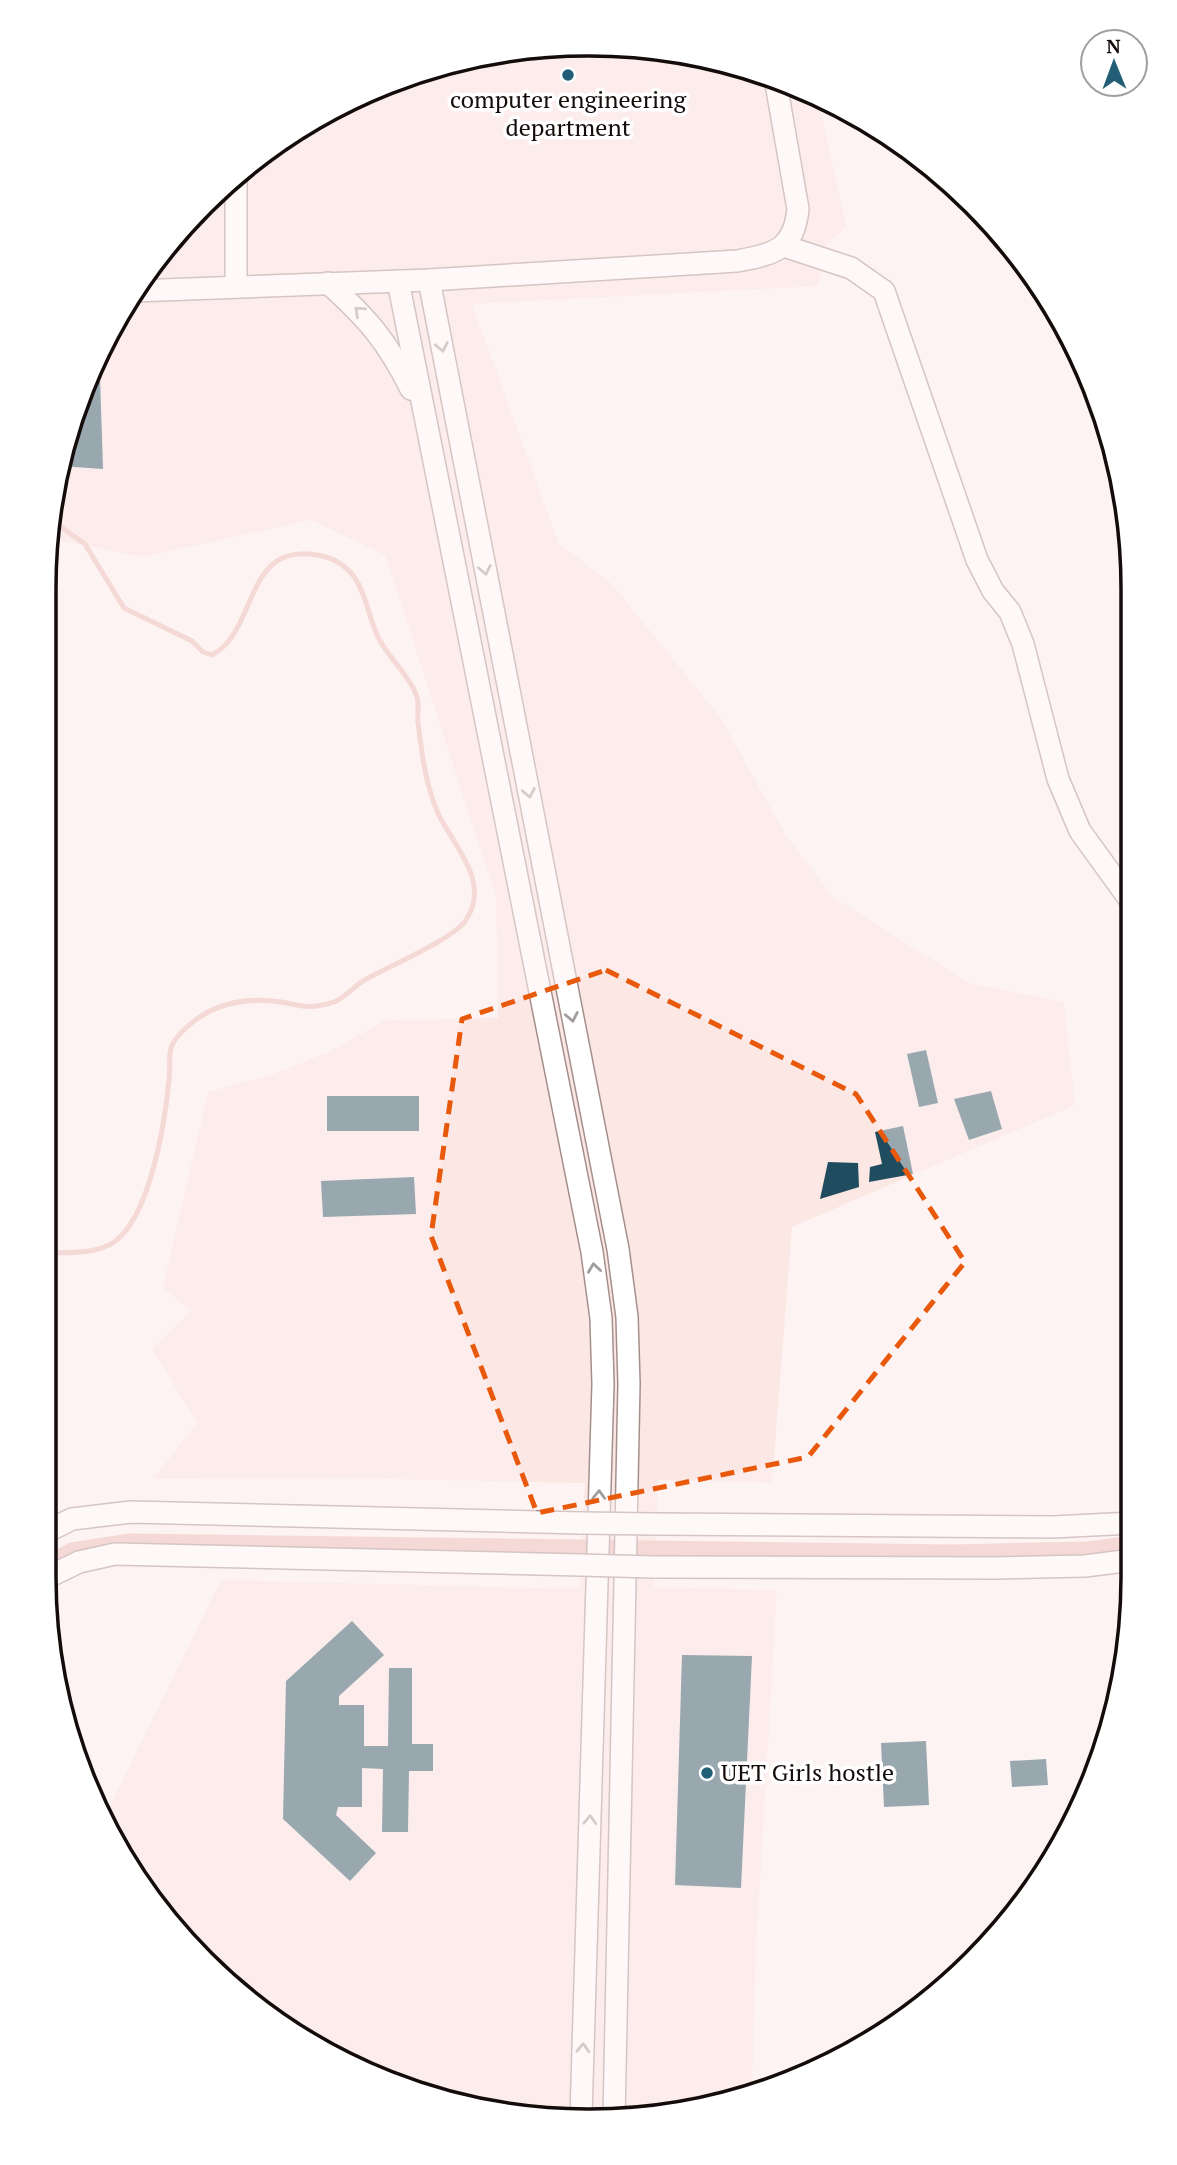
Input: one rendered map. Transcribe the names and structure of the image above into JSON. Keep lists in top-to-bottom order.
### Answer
{
  "places": ["computer engineering department", "UET Girls hostle"],
  "north": "top"
}
